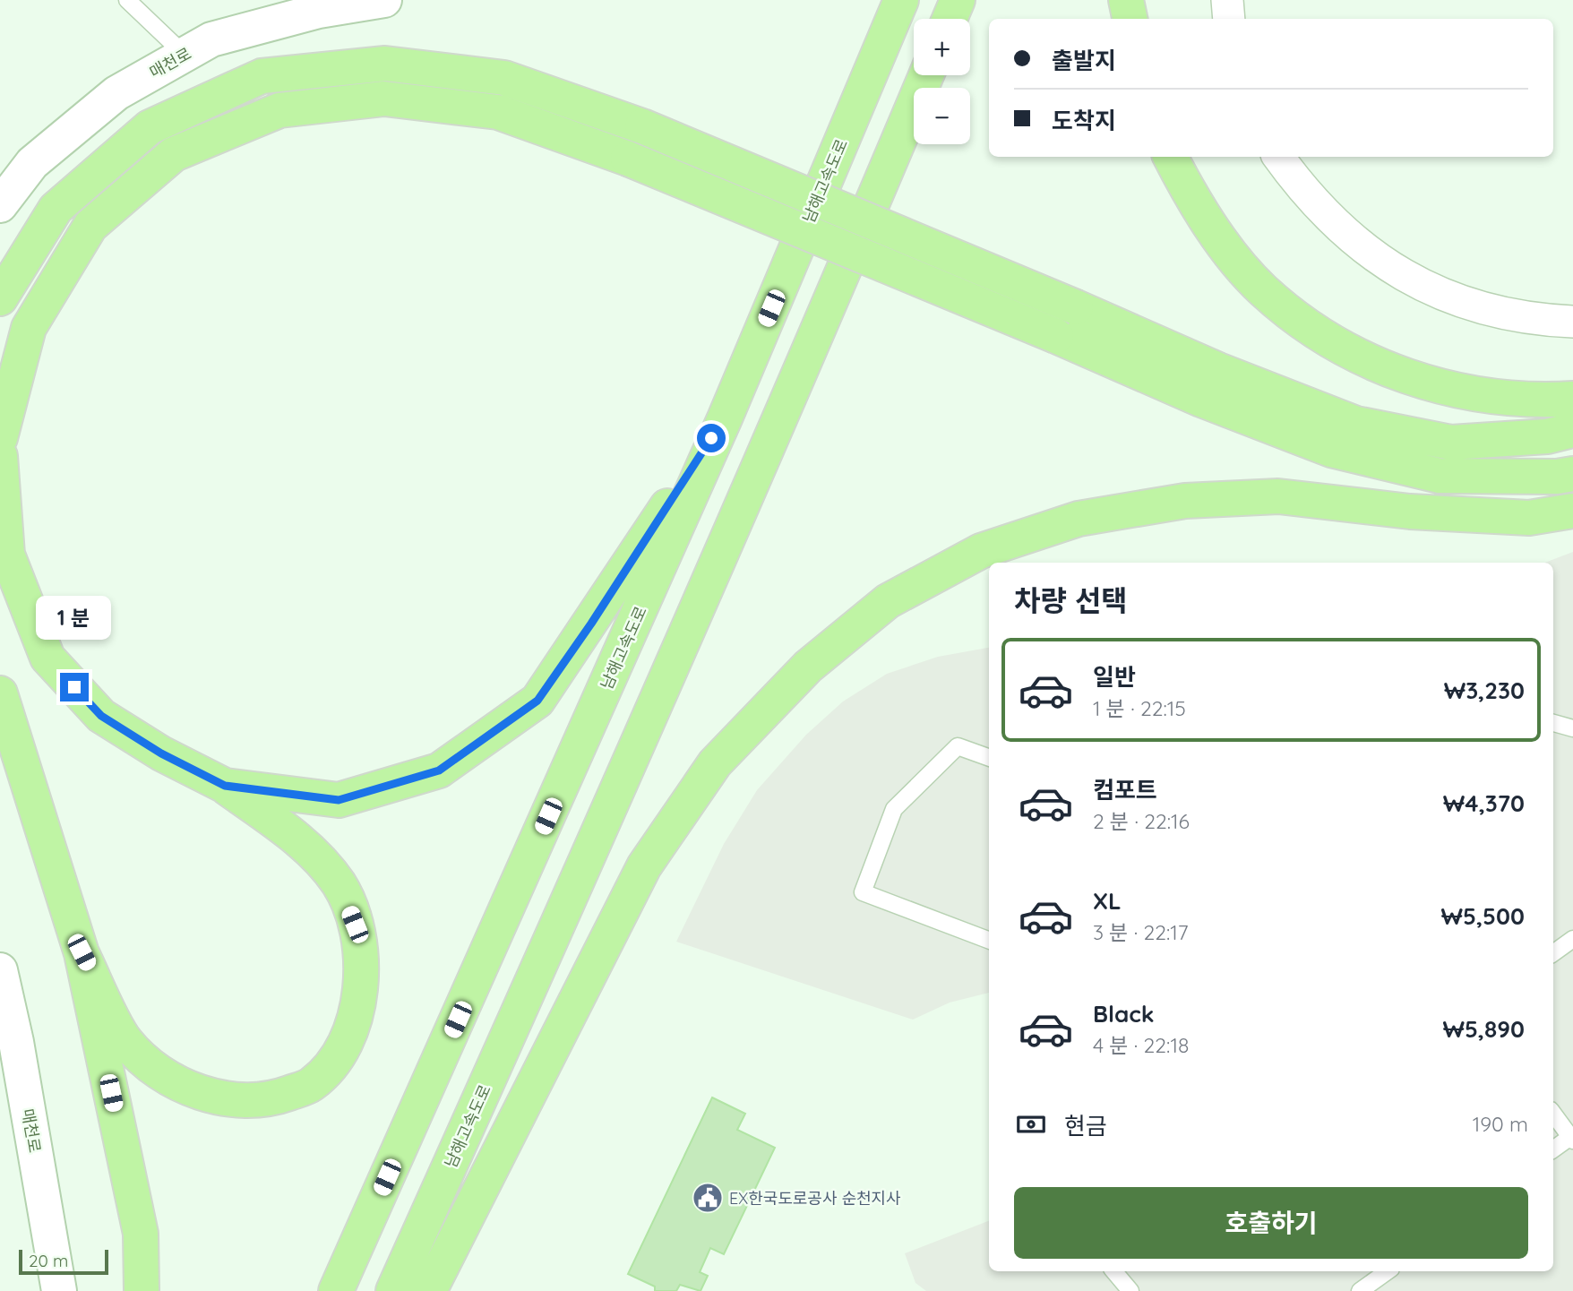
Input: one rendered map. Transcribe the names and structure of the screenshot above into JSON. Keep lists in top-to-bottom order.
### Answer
{
  "streets": {
    "highway": ["남해고속도로"],
    "main road": ["매천로"]
  },
  "places": {
    "public building": ["EX한국도로공사 순천지사"]
  },
  "scale_bar": "20 m",
  "page": {
    "map_buttons": ["+", "−"],
    "banner": ["출발지", "도착지"],
    "heading": "차량 선택",
    "bubble": "1 분",
    "list": [
      {
        "name": "일반",
        "note": "1 분 · 22:15",
        "value": "₩3,230"
      },
      {
        "name": "컴포트",
        "note": "2 분 · 22:16",
        "value": "₩4,370"
      },
      {
        "name": "XL",
        "note": "3 분 · 22:17",
        "value": "₩5,500"
      },
      {
        "name": "Black",
        "note": "4 분 · 22:18",
        "value": "₩5,890"
      }
    ],
    "pay": ["현금", "190 m"],
    "buttons": "호출하기",
    "scale": "20 m"
  }
}
